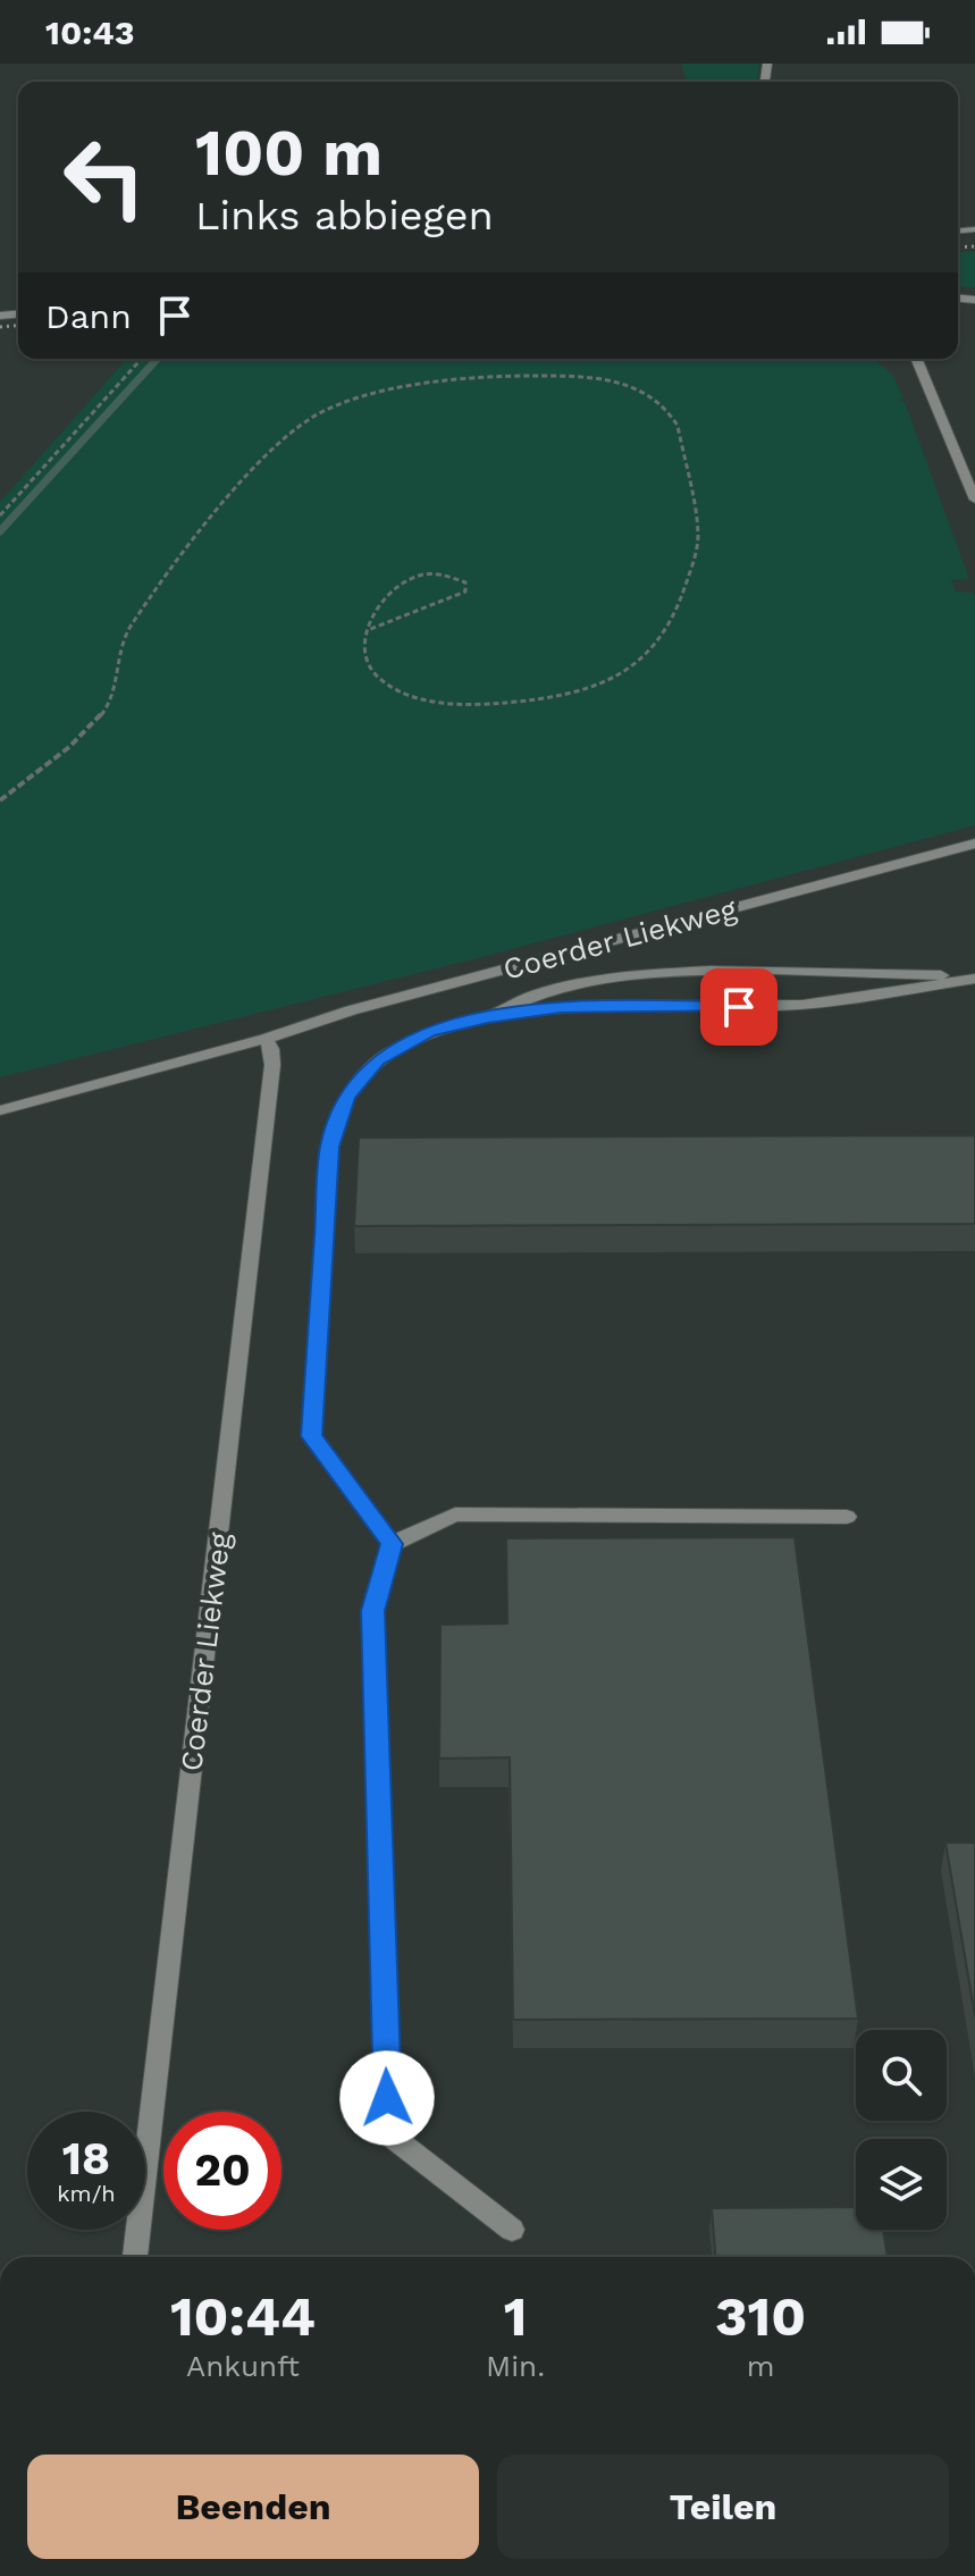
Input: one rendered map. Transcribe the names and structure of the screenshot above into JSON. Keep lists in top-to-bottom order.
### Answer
{
  "streets": {
    "street": ["Coerder Liekweg"]
  },
  "page": {
    "status": "10:43",
    "turn": ["100 m", "Links abbiegen"],
    "then": "Dann",
    "speed": "18 km/h",
    "limit": "20",
    "eta": [
      "10:44",
      "Ankunft",
      "1",
      "Min.",
      "310",
      "m"
    ],
    "buttons": ["Beenden", "Teilen"]
  }
}
